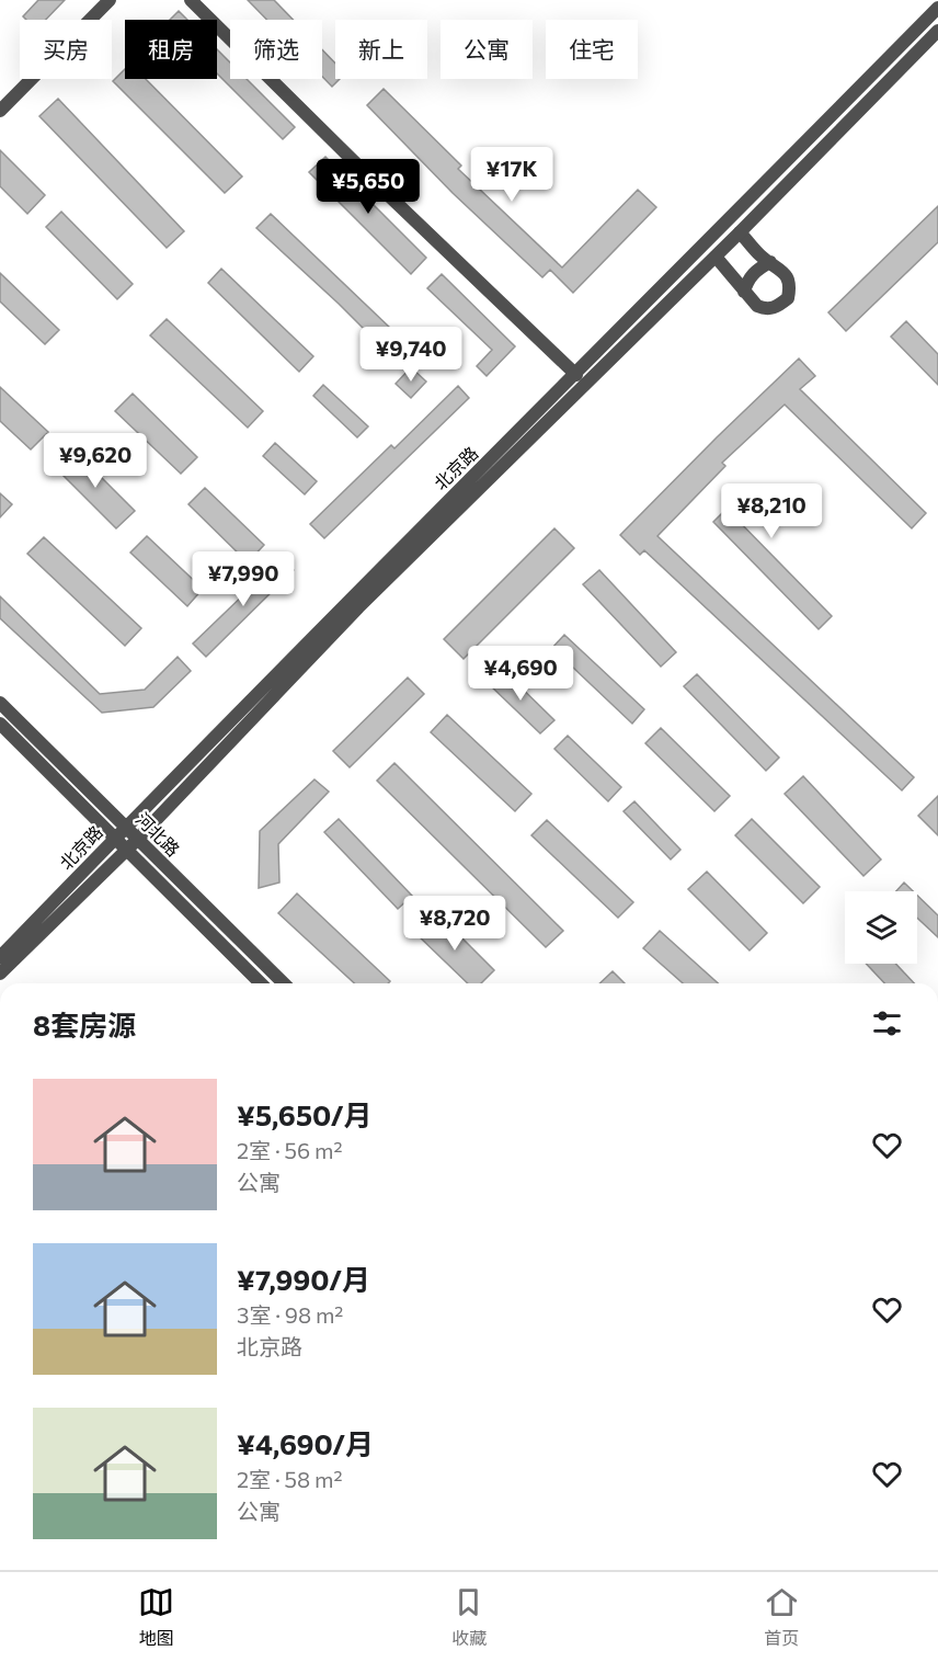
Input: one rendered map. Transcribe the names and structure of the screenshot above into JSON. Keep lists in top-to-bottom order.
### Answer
{
  "streets": {
    "street": ["北京路", "河北路"]
  },
  "crossings": [
    ["北京路", "河北路"]
  ],
  "page": {
    "chip": [
      "买房",
      "租房",
      "筛选",
      "新上",
      "公寓",
      "住宅"
    ],
    "price": [
      "¥17K",
      "¥5,650",
      "¥9,740",
      "¥9,620",
      "¥8,210",
      "¥7,990",
      "¥4,690",
      "¥8,720"
    ],
    "heading": "8套房源",
    "list": [
      {
        "name": "¥5,650/月",
        "note": "2室 · 56 m² · 公寓"
      },
      {
        "name": "¥7,990/月",
        "note": "3室 · 98 m² · 北京路"
      },
      {
        "name": "¥4,690/月",
        "note": "2室 · 58 m² · 公寓"
      }
    ],
    "tabs": ["地图", "收藏", "首页"]
  }
}
